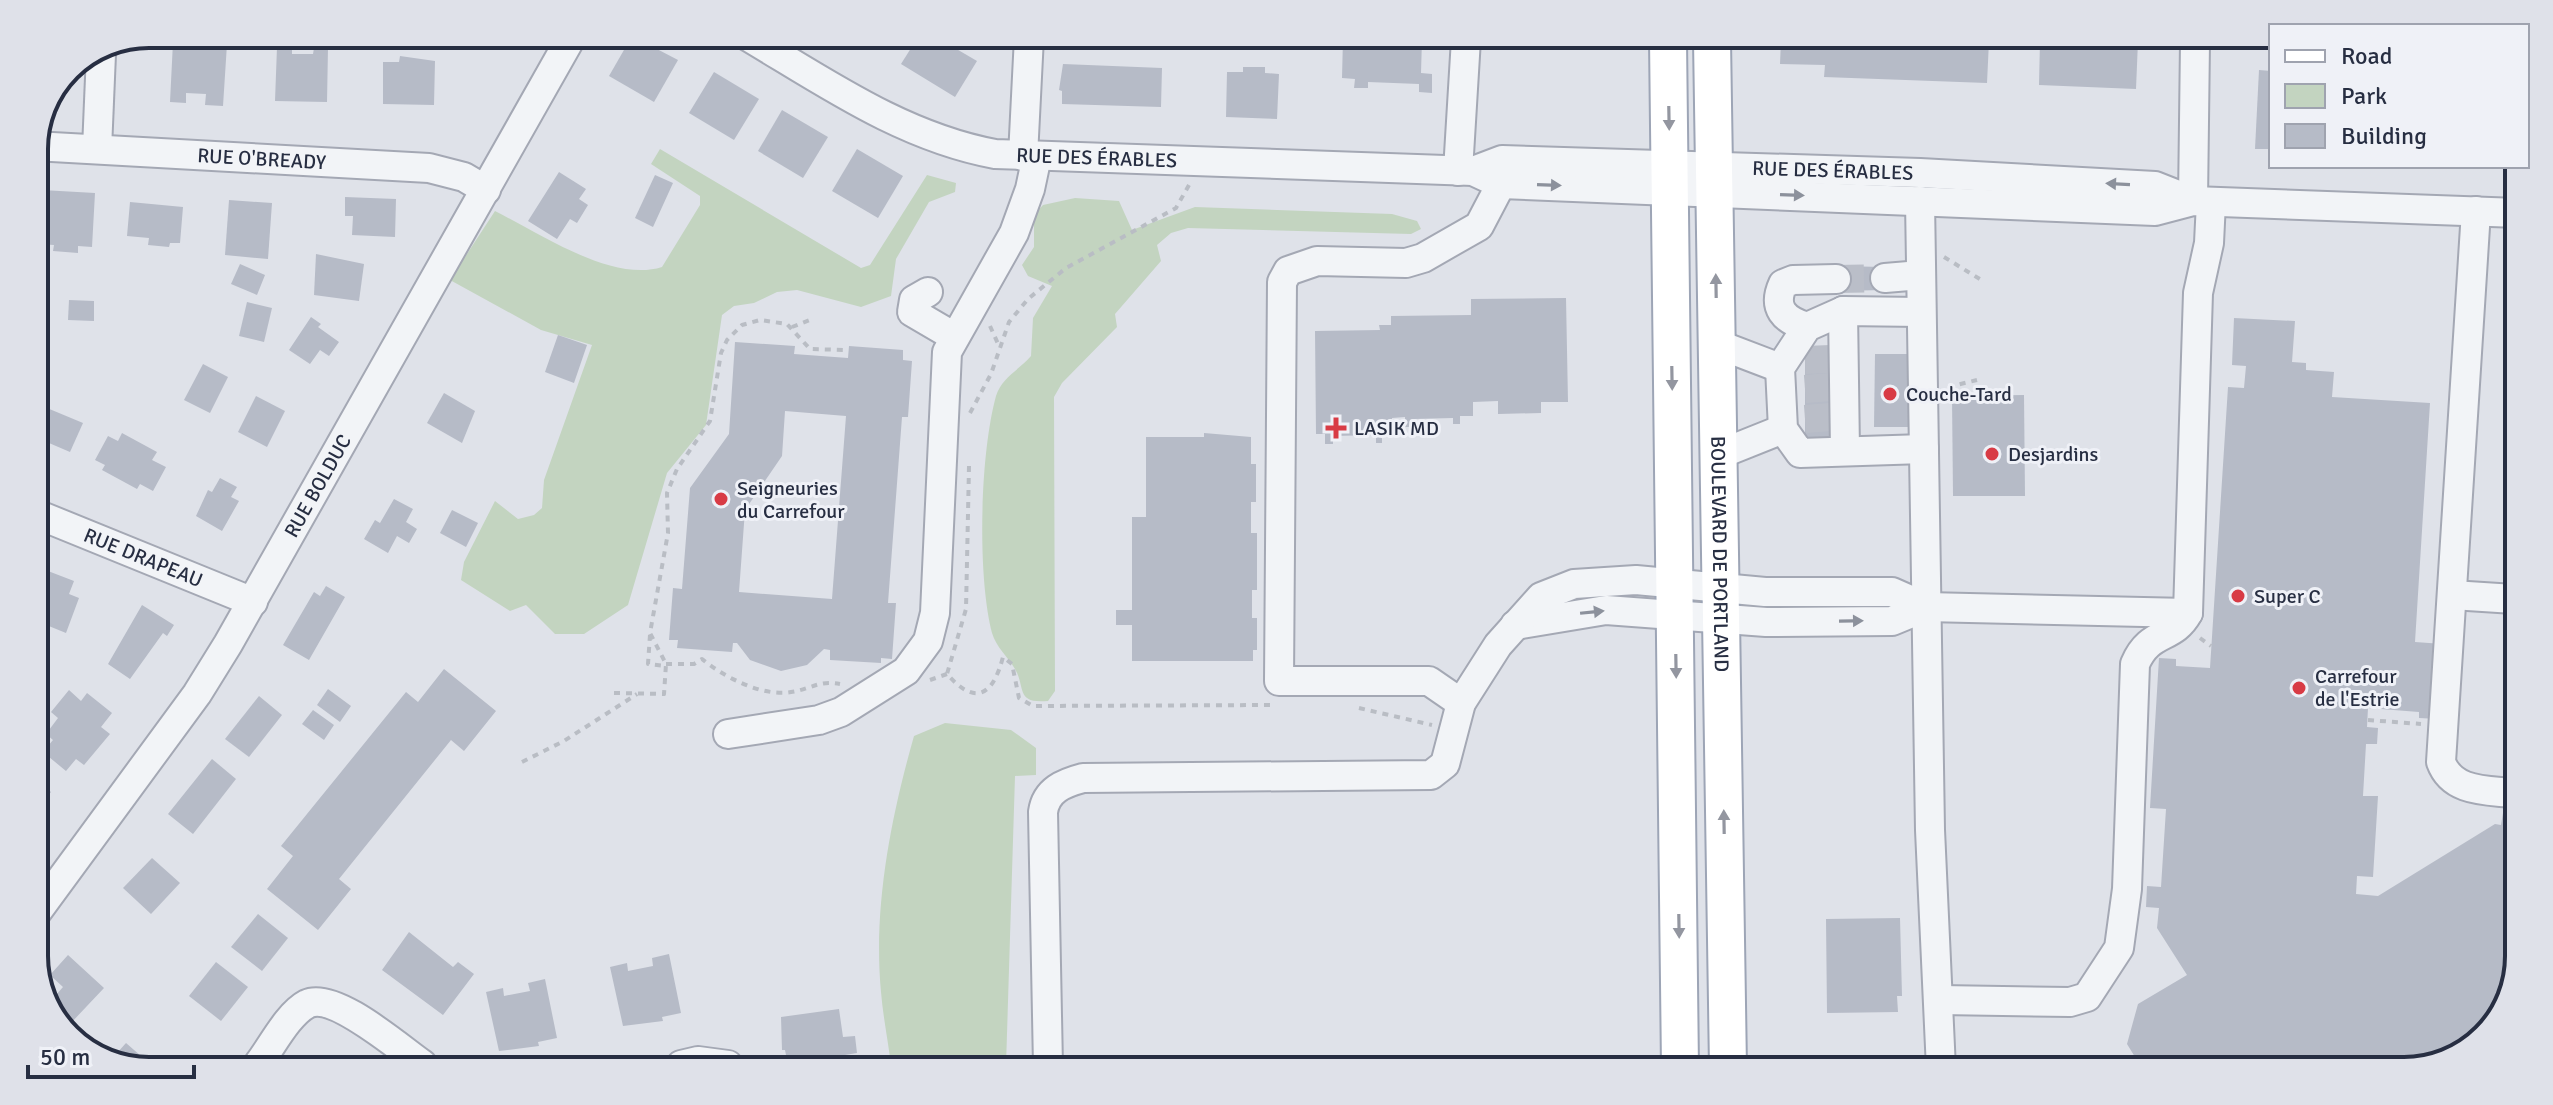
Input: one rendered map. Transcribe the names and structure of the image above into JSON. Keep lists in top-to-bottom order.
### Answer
{
  "streets": {
    "main road": ["BOULEVARD DE PORTLAND"],
    "street": [
      "RUE O'BREADY",
      "RUE DES ÉRABLES",
      "RUE BOLDUC",
      "RUE DRAPEAU"
    ]
  },
  "crossings": [
    ["RUE O'BREADY", "RUE BOLDUC"],
    ["RUE DES ÉRABLES", "BOULEVARD DE PORTLAND"],
    ["RUE BOLDUC", "RUE DRAPEAU"]
  ],
  "places": {
    "other": [
      "Couche-Tard",
      "Desjardins",
      "Seigneuries du Carrefour",
      "Super C",
      "Carrefour de l'Estrie"
    ],
    "health": ["LASIK MD"]
  },
  "legend": ["Road", "Park", "Building"],
  "scale_bar": "50 m"
}
